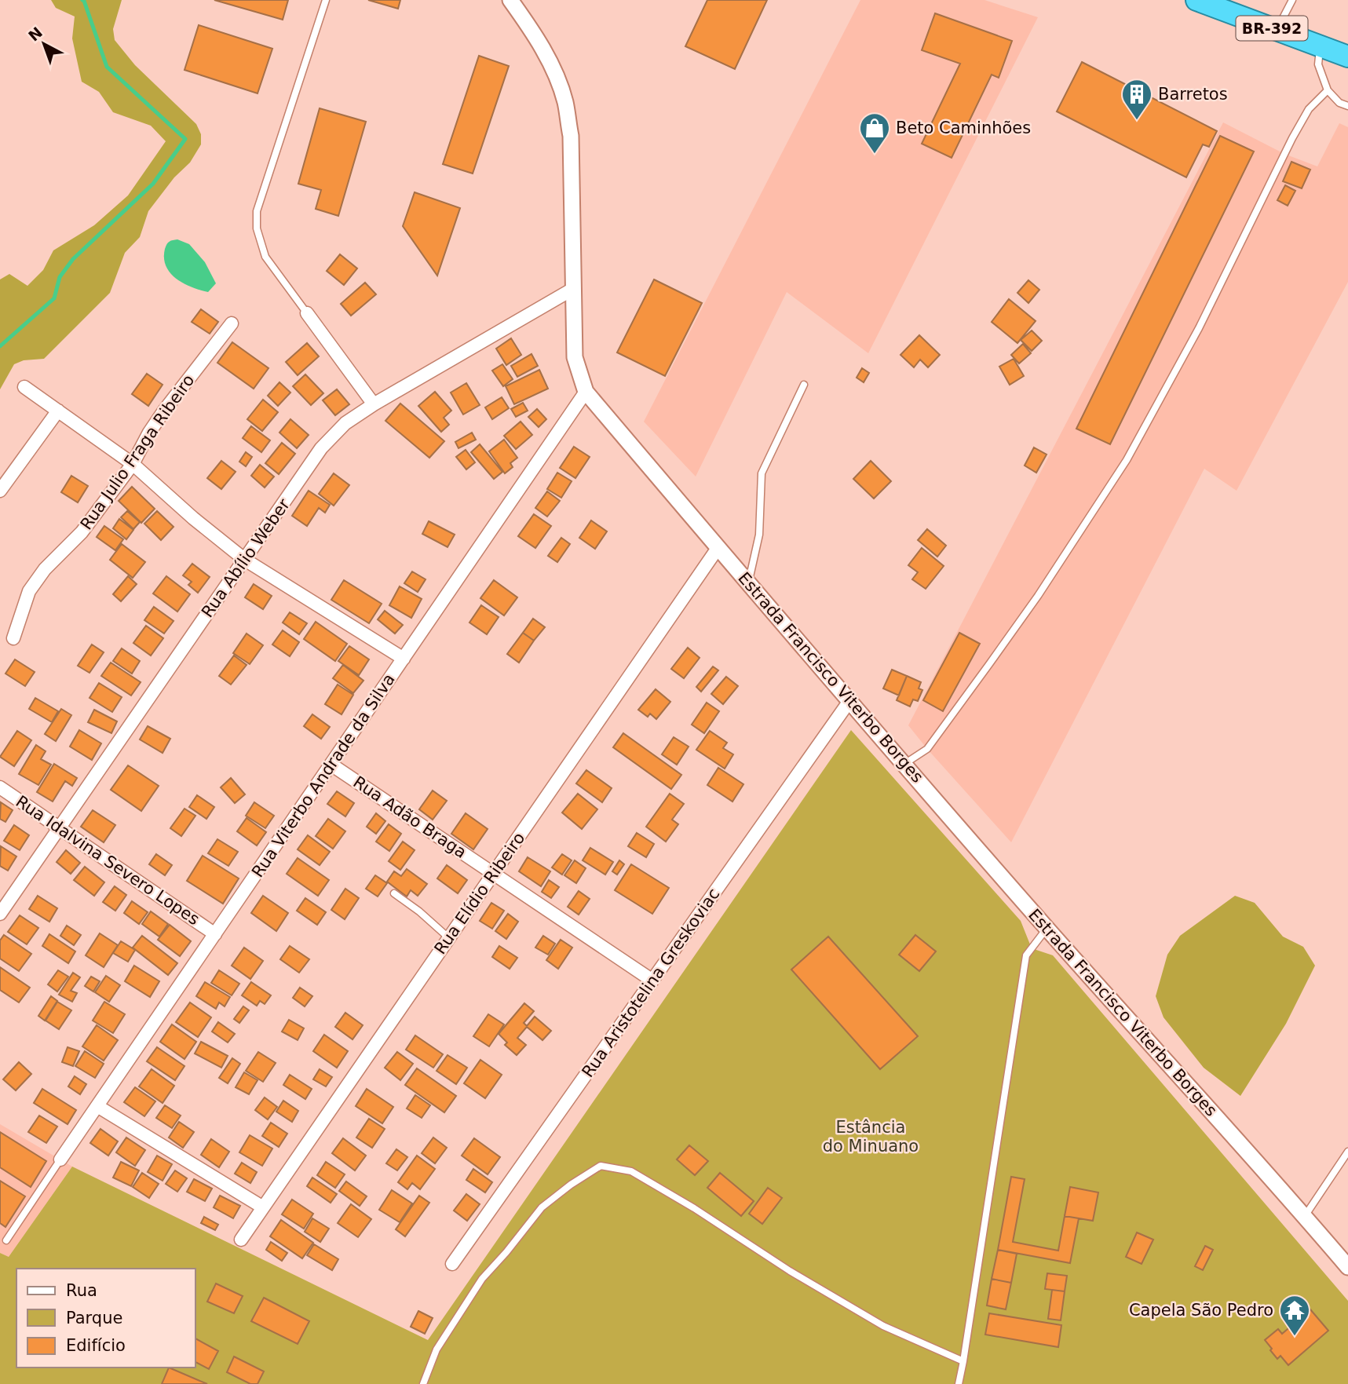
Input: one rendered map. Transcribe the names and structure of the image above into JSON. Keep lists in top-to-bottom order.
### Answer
{
  "streets": {
    "highway": ["BR-392"],
    "street": [
      "Rua Julio Fraga Ribeiro",
      "Rua Abílio Weber",
      "Estrada Francisco Viterbo Borges",
      "Rua Viterbo Andrade da Silva",
      "Rua Adão Braga",
      "Rua Idalvina Severo Lopes",
      "Rua Elídio Ribeiro",
      "Rua Aristotelina Greskoviac"
    ]
  },
  "crossings": [
    ["Rua Abílio Weber", "Estrada Francisco Viterbo Borges"],
    ["Rua Abílio Weber", "Rua Idalvina Severo Lopes"],
    ["Estrada Francisco Viterbo Borges", "Rua Viterbo Andrade da Silva"],
    ["Estrada Francisco Viterbo Borges", "Rua Elídio Ribeiro"],
    ["Estrada Francisco Viterbo Borges", "Rua Aristotelina Greskoviac"],
    ["Rua Viterbo Andrade da Silva", "Rua Adão Braga"],
    ["Rua Viterbo Andrade da Silva", "Rua Idalvina Severo Lopes"],
    ["Rua Adão Braga", "Rua Elídio Ribeiro"],
    ["Rua Adão Braga", "Rua Aristotelina Greskoviac"]
  ],
  "parks": ["Estância do Minuano"],
  "places": {
    "building": ["Barretos"],
    "shop": ["Beto Caminhões"],
    "temple": ["Capela São Pedro"]
  },
  "legend": ["Rua", "Parque", "Edifício"],
  "north": "top left"
}
